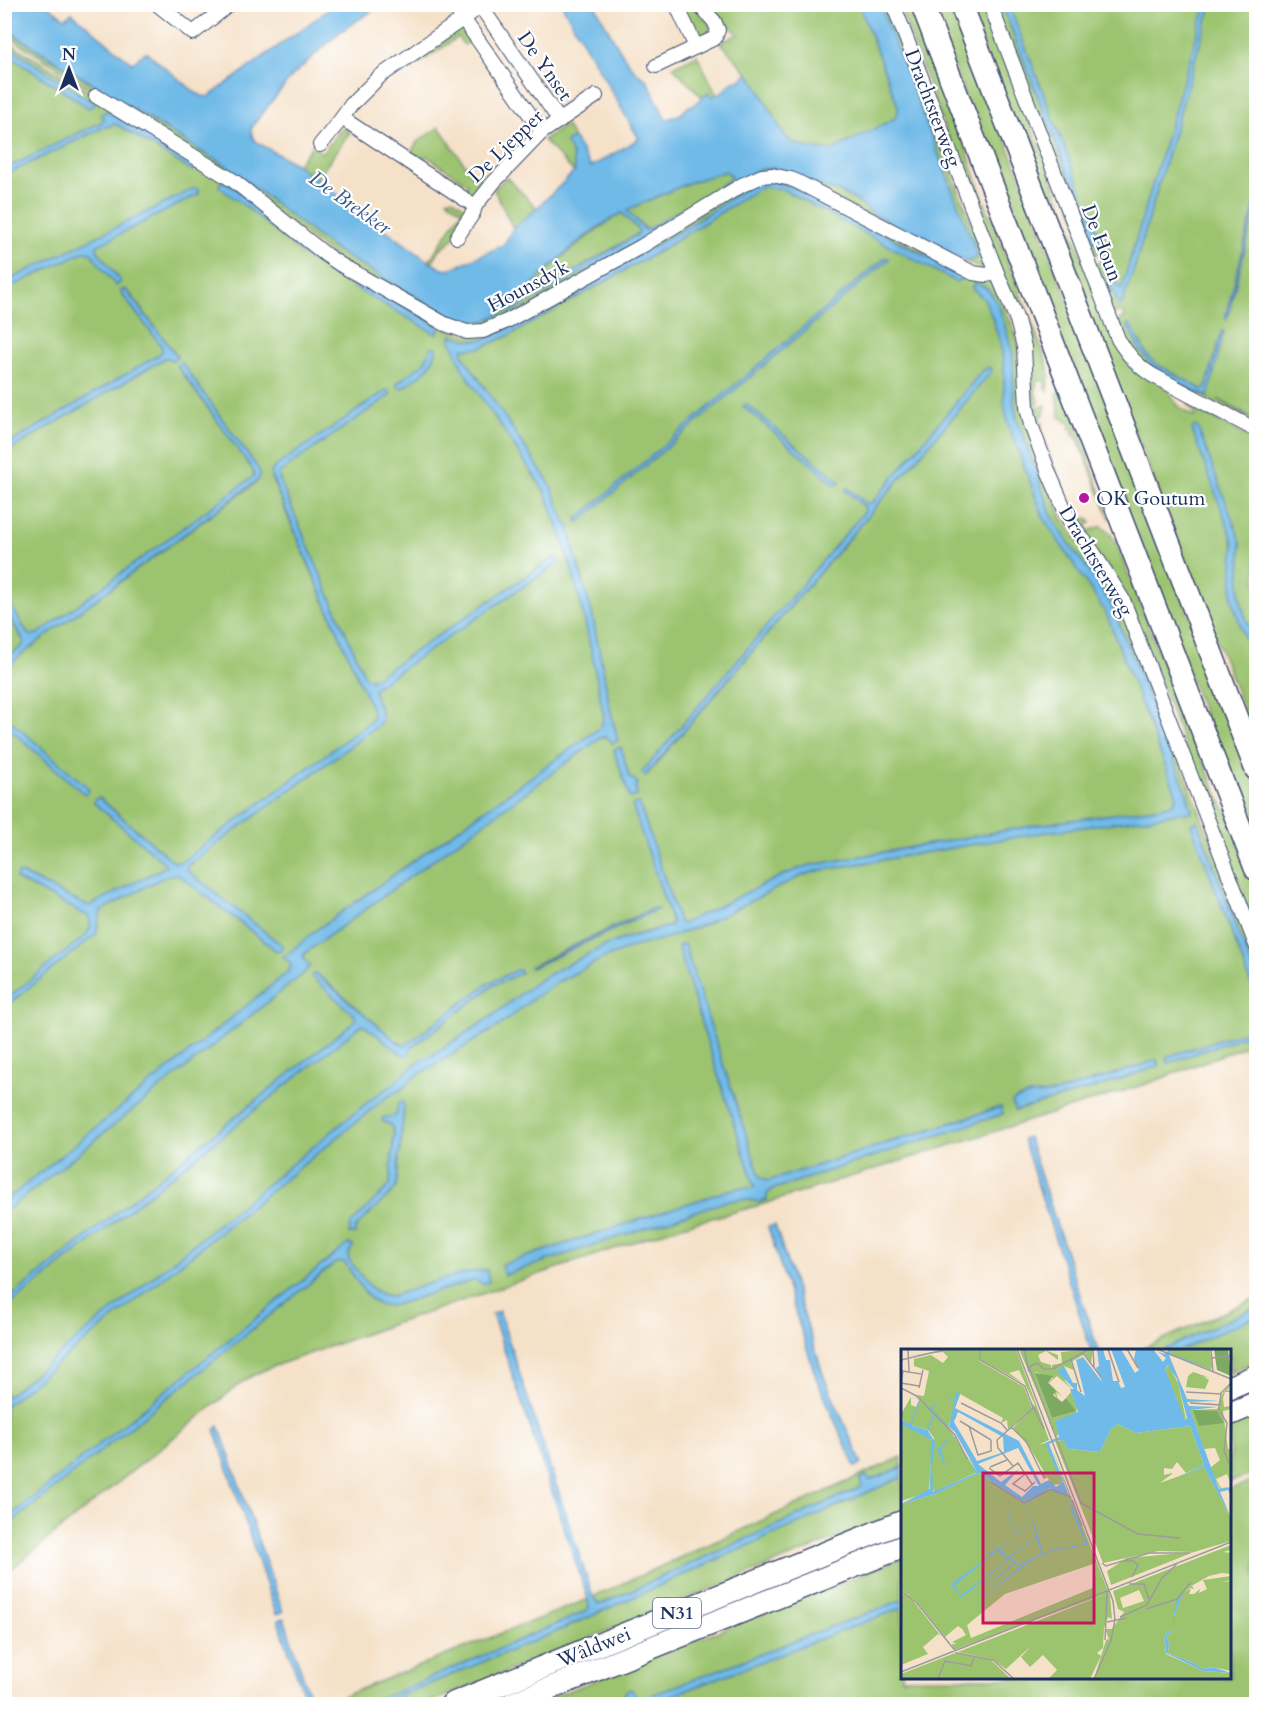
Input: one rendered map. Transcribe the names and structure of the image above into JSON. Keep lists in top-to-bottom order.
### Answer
{
  "streets": {
    "main road": ["Drachtsterweg", "N31", "Wâldwei"],
    "street": [
      "De Ynset",
      "De Ljepper",
      "De Houn",
      "Hounsdyk"
    ]
  },
  "crossings": [
    ["De Ynset", "De Ljepper"],
    ["Drachtsterweg", "Hounsdyk"]
  ],
  "water": ["De Brekker"],
  "places": ["OK Goutum"],
  "north": "top"
}
